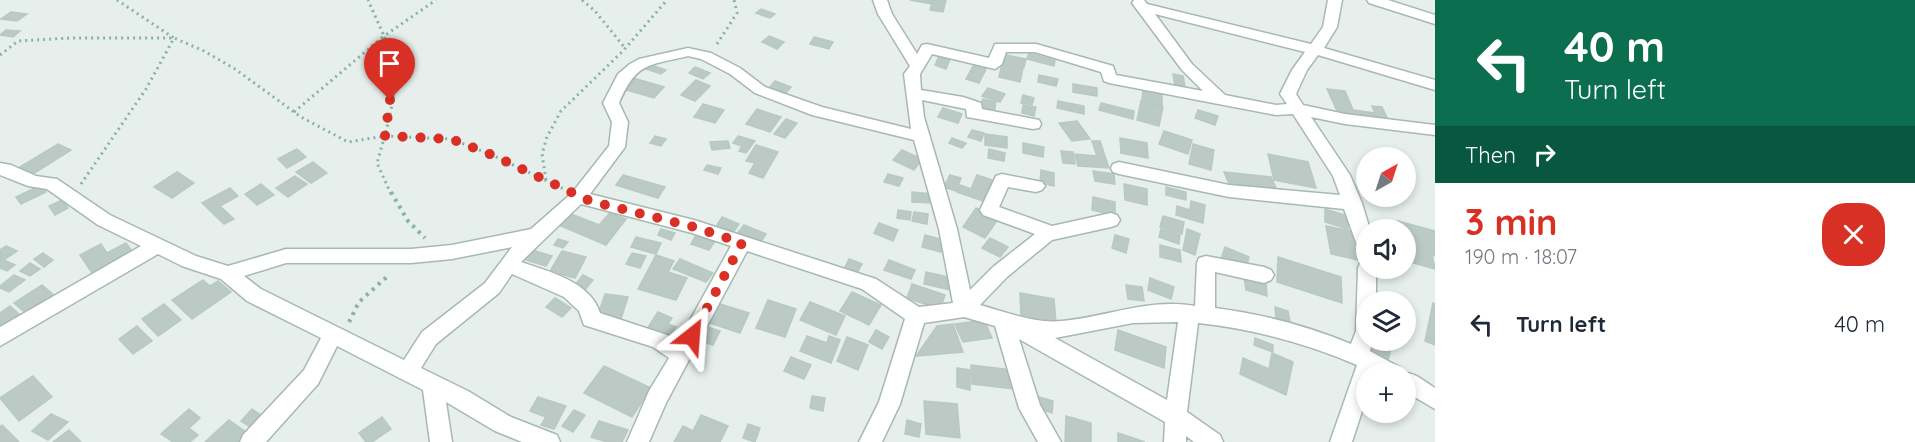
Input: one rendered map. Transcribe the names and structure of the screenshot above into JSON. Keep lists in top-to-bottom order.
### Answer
{
  "north": "top right",
  "page": {
    "turn": ["40 m", "Turn left"],
    "then": "Then",
    "map_buttons": "+",
    "heading": ["3 min", "190 m · 18:07"],
    "list": [
      {
        "name": "Turn left",
        "value": "40 m"
      }
    ]
  }
}
